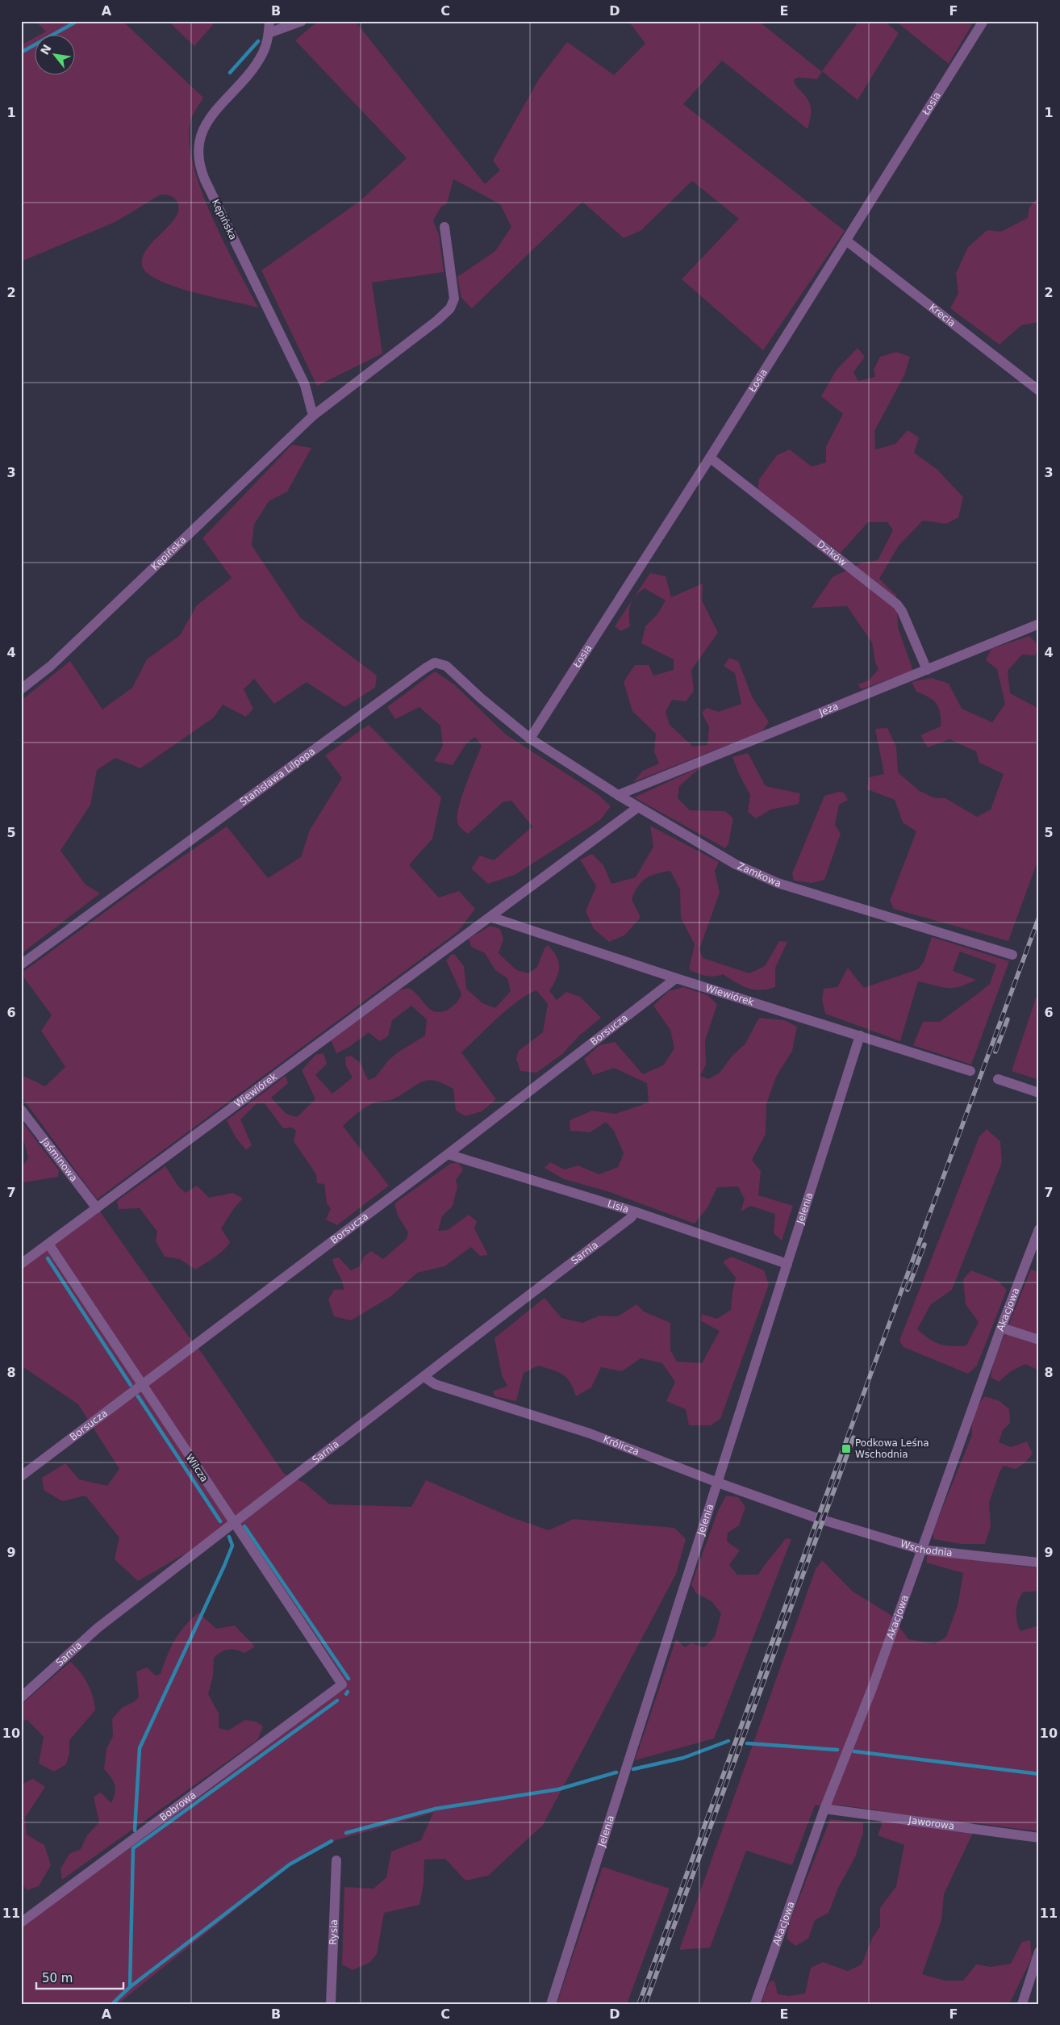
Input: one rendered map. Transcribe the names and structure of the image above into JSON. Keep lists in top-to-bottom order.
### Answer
{
  "streets": {
    "street": [
      "Łosia",
      "Kępińska",
      "Krecia",
      "Dzików",
      "Jeża",
      "Stanisława Lilpopa",
      "Zamkowa",
      "Wiewiórek",
      "Borsucza",
      "Jaśminowa",
      "Lisia",
      "Jelenia",
      "Sarnia",
      "Akacjowa",
      "Królicza",
      "Wilcza",
      "Wschodnia",
      "Bobrowa",
      "Jaworowa",
      "Rysia"
    ]
  },
  "crossings": [
    ["Łosia", "Krecia"],
    ["Łosia", "Dzików"],
    ["Łosia", "Stanisława Lilpopa"],
    ["Łosia", "Zamkowa"],
    ["Dzików", "Jeża"],
    ["Jeża", "Zamkowa"],
    ["Stanisława Lilpopa", "Zamkowa"],
    ["Zamkowa", "Wiewiórek"],
    ["Wiewiórek", "Borsucza"],
    ["Wiewiórek", "Jaśminowa"],
    ["Wiewiórek", "Jelenia"],
    ["Wiewiórek", "Wilcza"],
    ["Borsucza", "Lisia"],
    ["Borsucza", "Wilcza"],
    ["Lisia", "Jelenia"],
    ["Lisia", "Sarnia"],
    ["Jelenia", "Królicza"],
    ["Sarnia", "Królicza"],
    ["Sarnia", "Wilcza"],
    ["Akacjowa", "Wschodnia"],
    ["Akacjowa", "Jaworowa"],
    ["Królicza", "Wschodnia"],
    ["Wilcza", "Bobrowa"]
  ],
  "places": {
    "transit": ["Podkowa Leśna Wschodnia"]
  },
  "scale_bar": "50 m",
  "north": "top left",
  "grid": {
    "columns": [
      "A",
      "B",
      "C",
      "D",
      "E",
      "F"
    ],
    "rows": [
      "1",
      "2",
      "3",
      "4",
      "5",
      "6",
      "7",
      "8",
      "9",
      "10",
      "11"
    ]
  }
}
